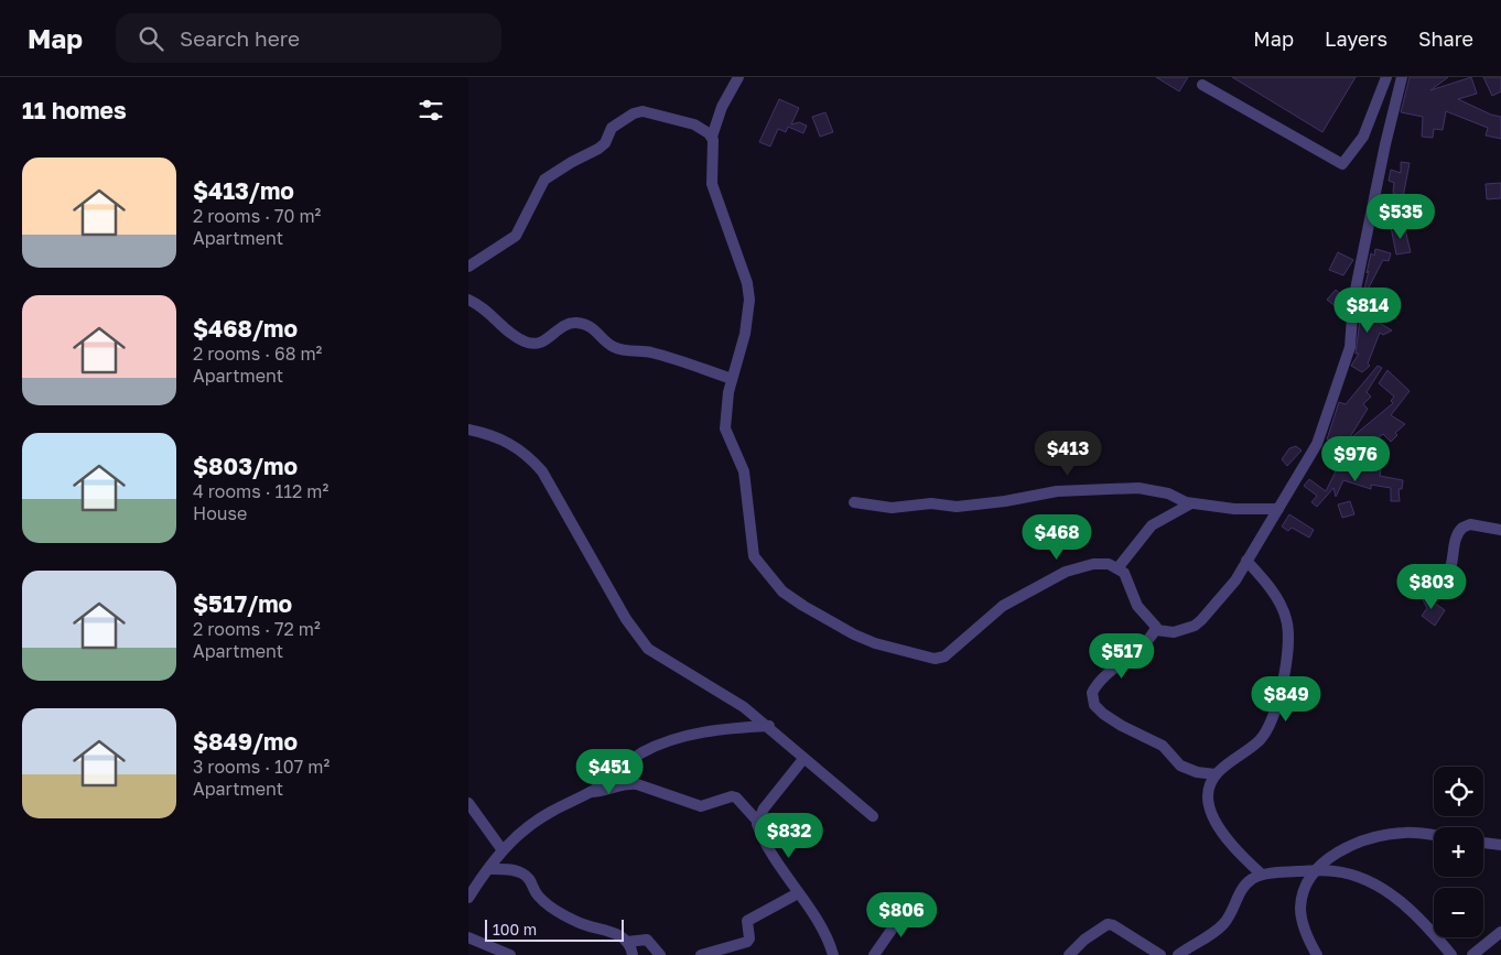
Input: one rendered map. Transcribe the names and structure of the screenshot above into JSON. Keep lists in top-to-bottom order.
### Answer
{
  "scale_bar": "100 m",
  "page": {
    "header": "Map",
    "search": "Search here",
    "nav": ["Map", "Layers", "Share"],
    "heading": "11 homes",
    "list": [
      {
        "name": "$413/mo",
        "note": "2 rooms · 70 m² · Apartment"
      },
      {
        "name": "$468/mo",
        "note": "2 rooms · 68 m² · Apartment"
      },
      {
        "name": "$803/mo",
        "note": "4 rooms · 112 m² · House"
      },
      {
        "name": "$517/mo",
        "note": "2 rooms · 72 m² · Apartment"
      },
      {
        "name": "$849/mo",
        "note": "3 rooms · 107 m² · Apartment"
      }
    ],
    "price": [
      "$535",
      "$814",
      "$413",
      "$976",
      "$468",
      "$803",
      "$517",
      "$849",
      "$451",
      "$832",
      "$806"
    ],
    "map_buttons": ["+", "−"],
    "scale": "100 m"
  }
}
